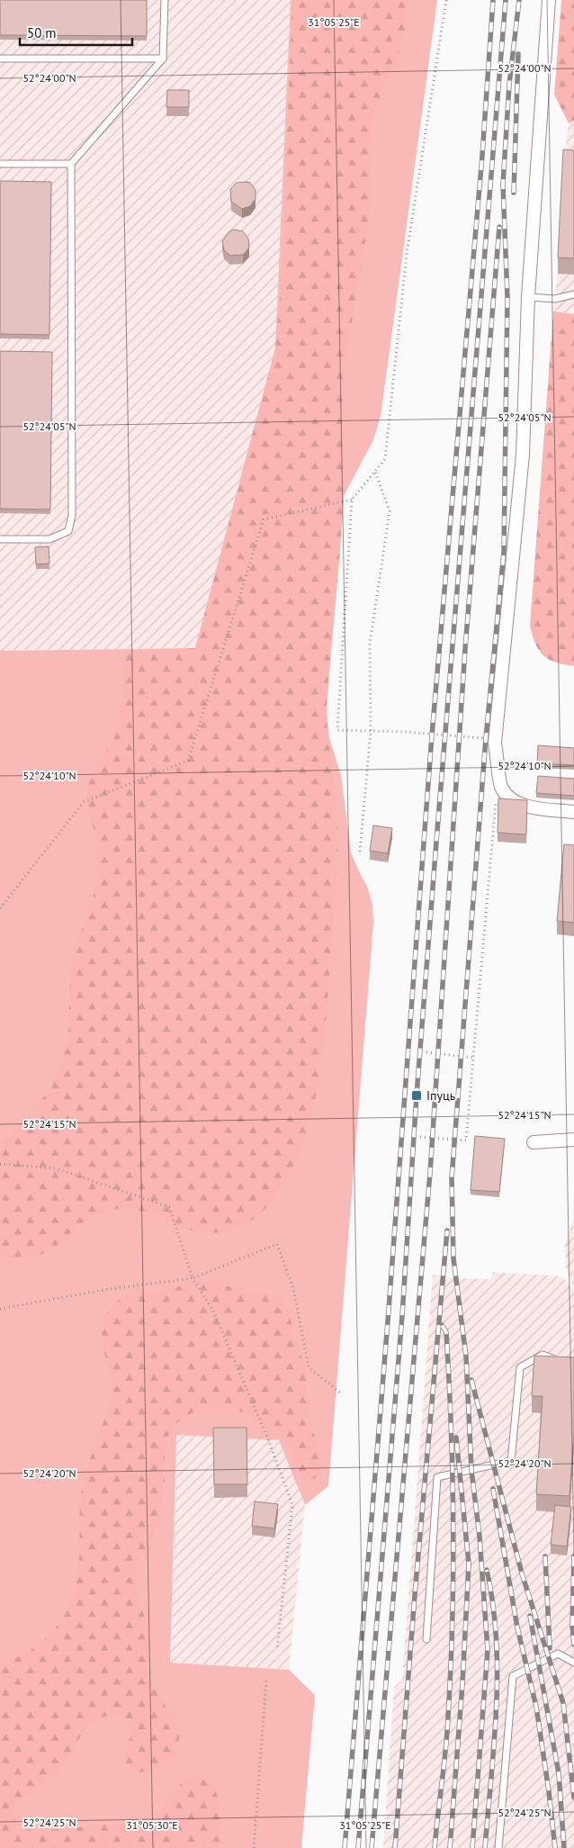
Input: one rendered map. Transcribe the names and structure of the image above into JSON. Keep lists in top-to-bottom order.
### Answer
{
  "places": {
    "transit": ["Іпуць"]
  },
  "scale_bar": "50 m",
  "coordinates": [
    "31°05'25\"E",
    "52°24'00\"N",
    "52°24'05\"N",
    "52°24'10\"N",
    "52°24'15\"N",
    "52°24'20\"N",
    "52°24'25\"N",
    "31°05'30\"E"
  ]
}
